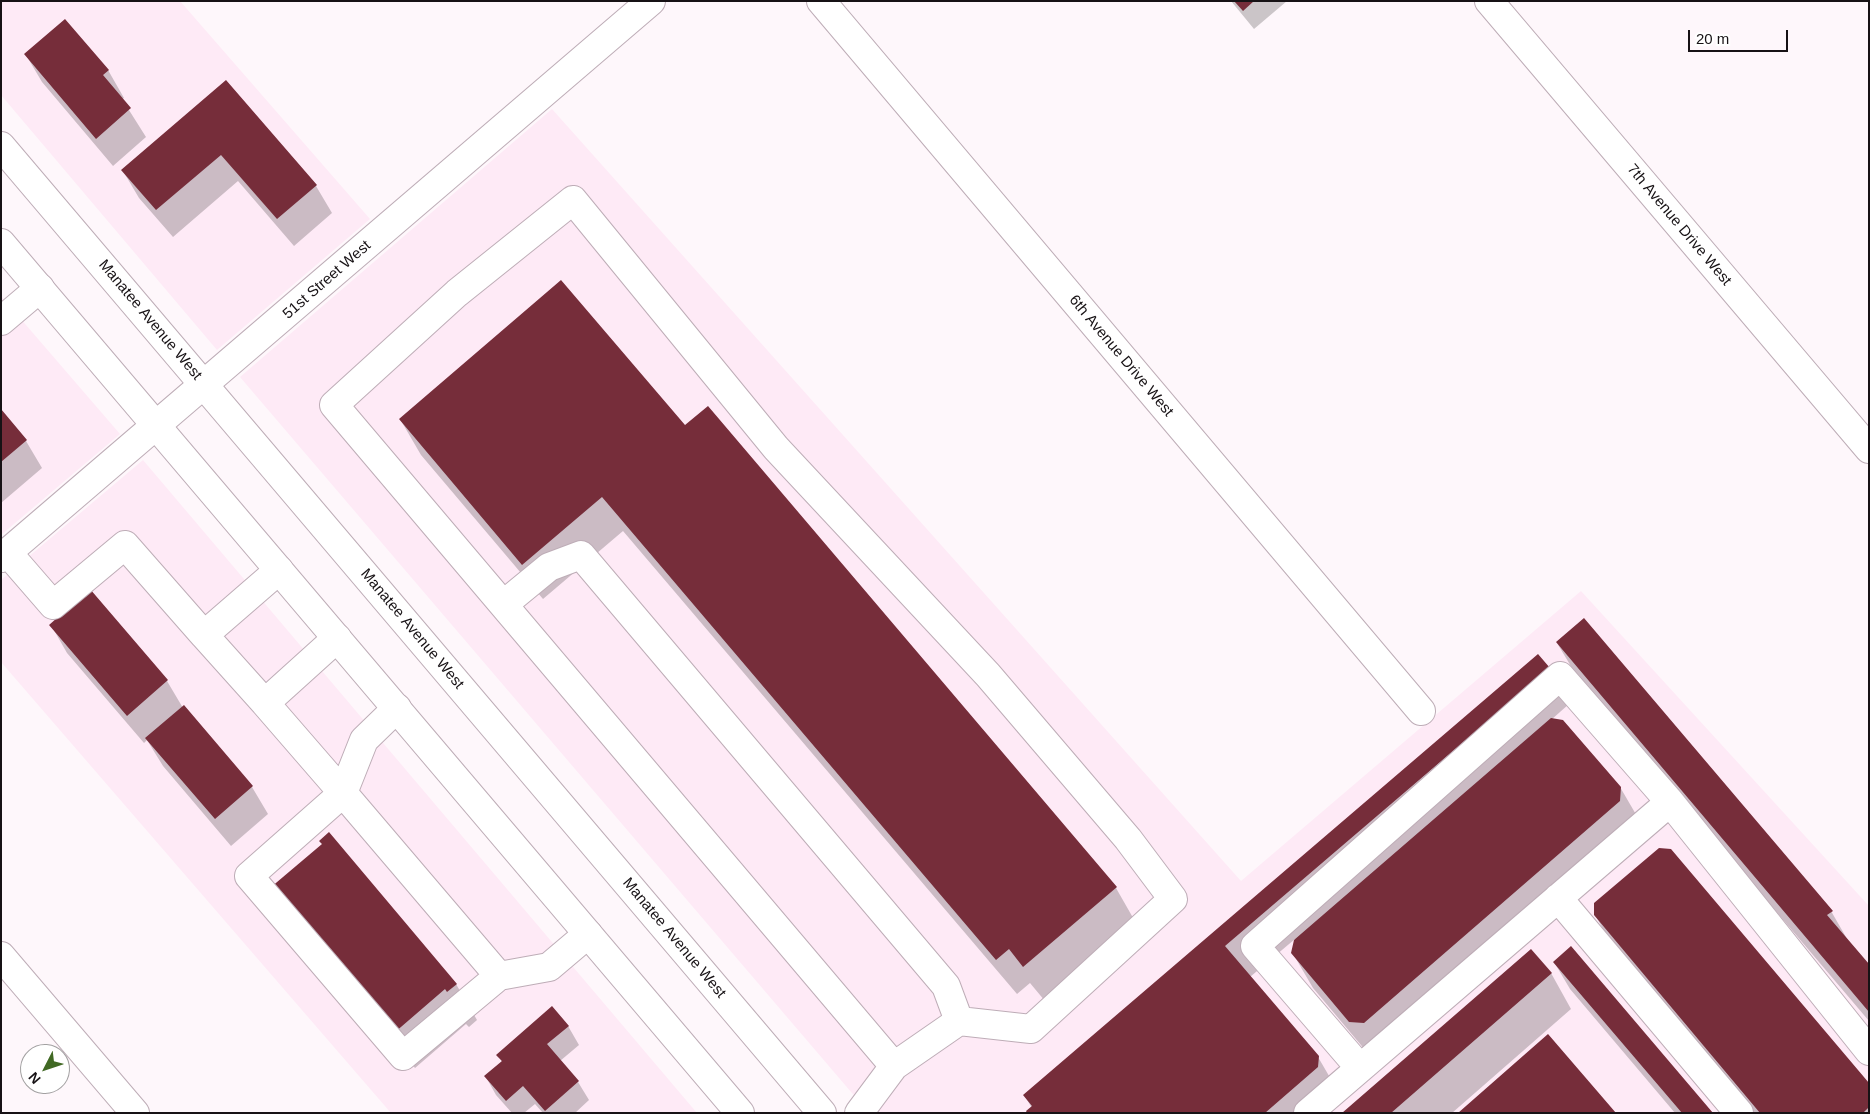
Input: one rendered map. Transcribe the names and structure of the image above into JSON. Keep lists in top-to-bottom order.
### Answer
{
  "streets": {
    "street": [
      "7th Avenue Drive West",
      "51st Street West",
      "Manatee Avenue West",
      "6th Avenue Drive West"
    ]
  },
  "crossings": [
    ["51st Street West", "Manatee Avenue West"]
  ],
  "scale_bar": "20 m",
  "north": "bottom left"
}
